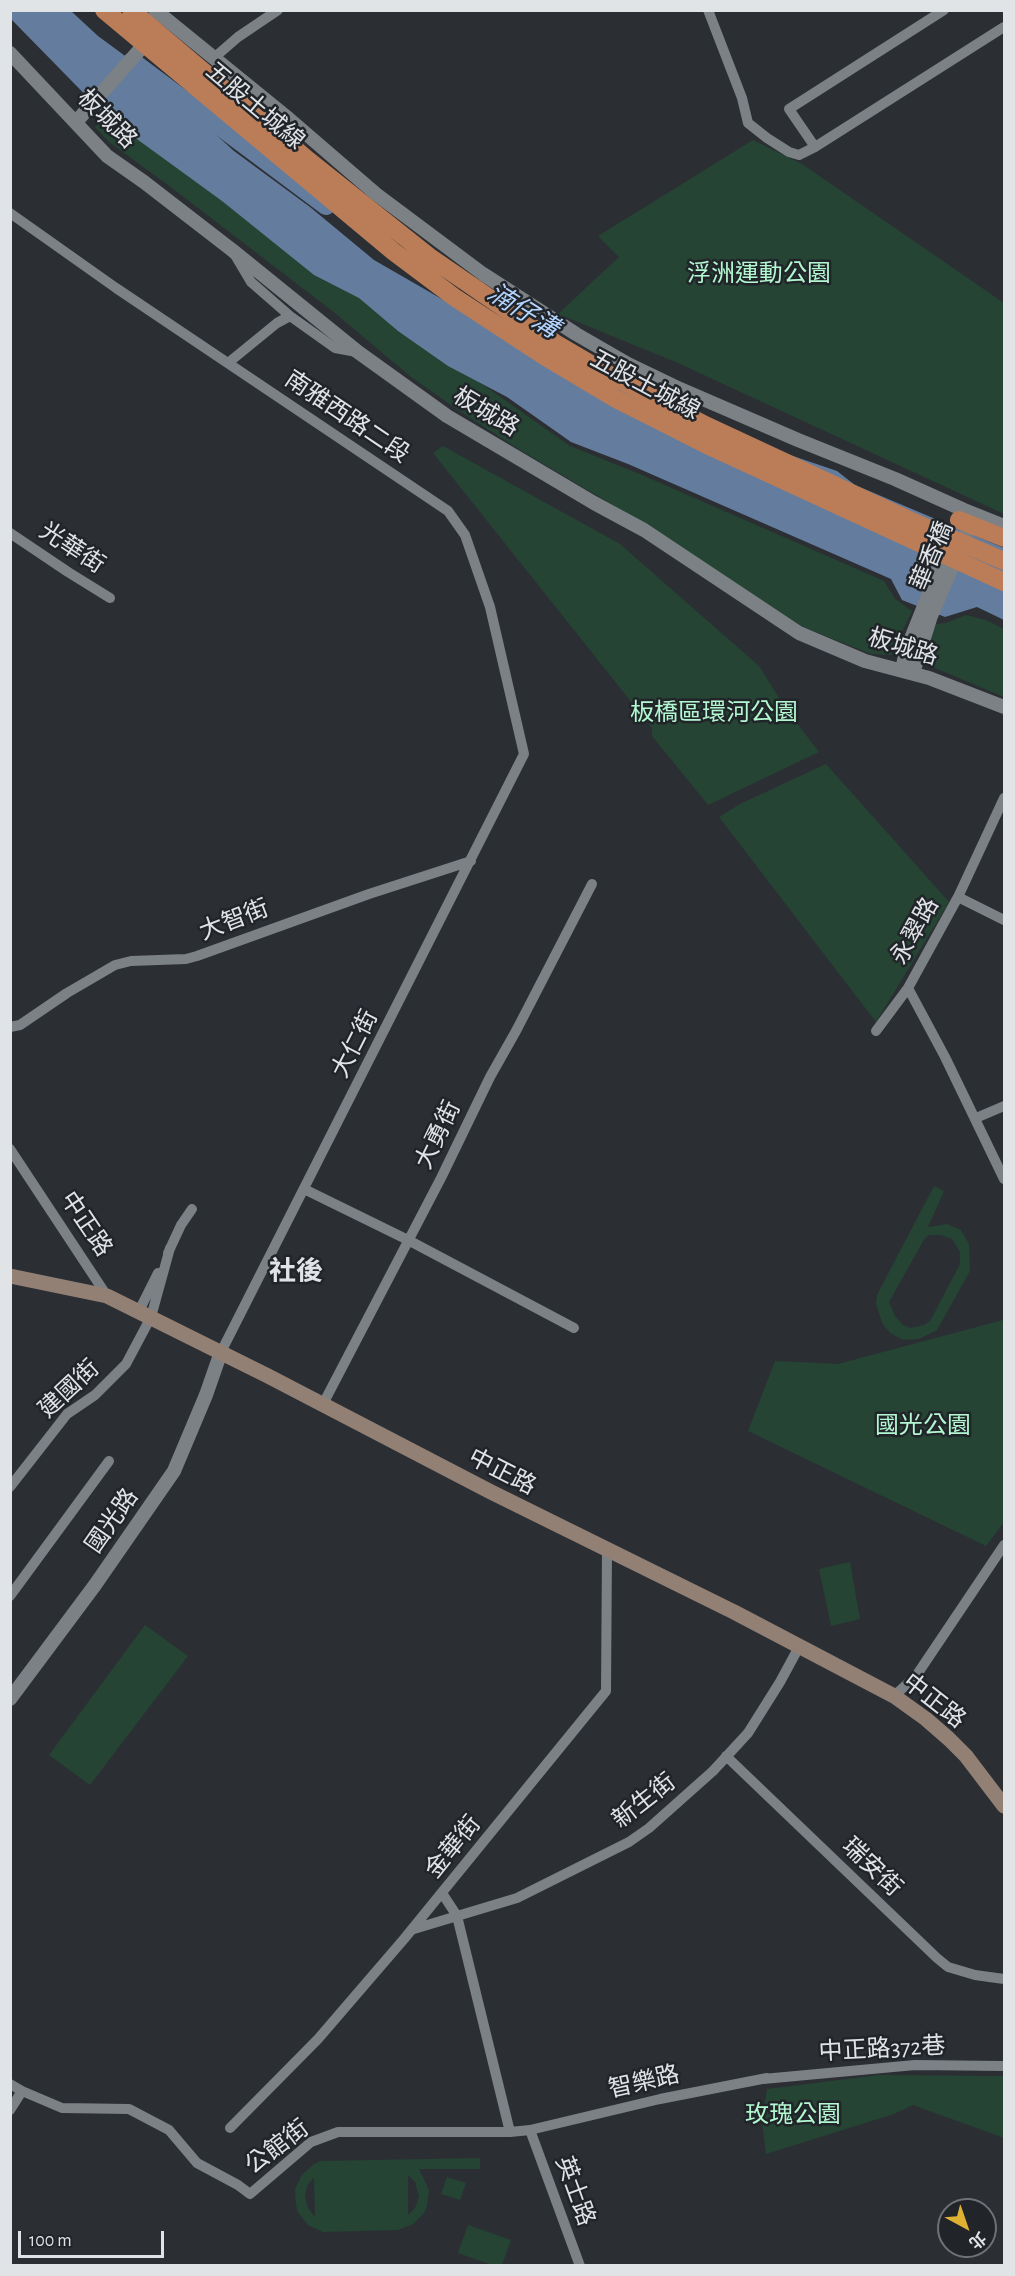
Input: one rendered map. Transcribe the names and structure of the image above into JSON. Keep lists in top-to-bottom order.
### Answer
{
  "streets": {
    "highway": ["五股土城線"],
    "main road": ["中正路"],
    "street": [
      "板城路",
      "南雅西路二段",
      "光華街",
      "華香橋",
      "大智街",
      "永翠路",
      "大仁街",
      "大勇街",
      "建國街",
      "國光路",
      "新生街",
      "金華街",
      "瑞安街",
      "中正路372巷",
      "智樂路",
      "公館街",
      "英士路"
    ]
  },
  "crossings": [
    ["板城路", "華香橋"],
    ["南雅西路二段", "大仁街"],
    ["大智街", "大仁街"],
    ["大仁街", "中正路"],
    ["大仁街", "國光路"],
    ["大勇街", "中正路"],
    ["中正路", "建國街"],
    ["中正路", "國光路"],
    ["中正路", "新生街"],
    ["中正路", "金華街"],
    ["新生街", "金華街"],
    ["新生街", "瑞安街"],
    ["中正路372巷", "智樂路"],
    ["智樂路", "公館街"],
    ["智樂路", "英士路"],
    ["公館街", "英士路"]
  ],
  "districts": ["社後"],
  "water": ["湳仔溝"],
  "parks": [
    "浮洲運動公園",
    "板橋區環河公園",
    "國光公園",
    "玫瑰公園"
  ],
  "scale_bar": "100 m",
  "north": "bottom right"
}
